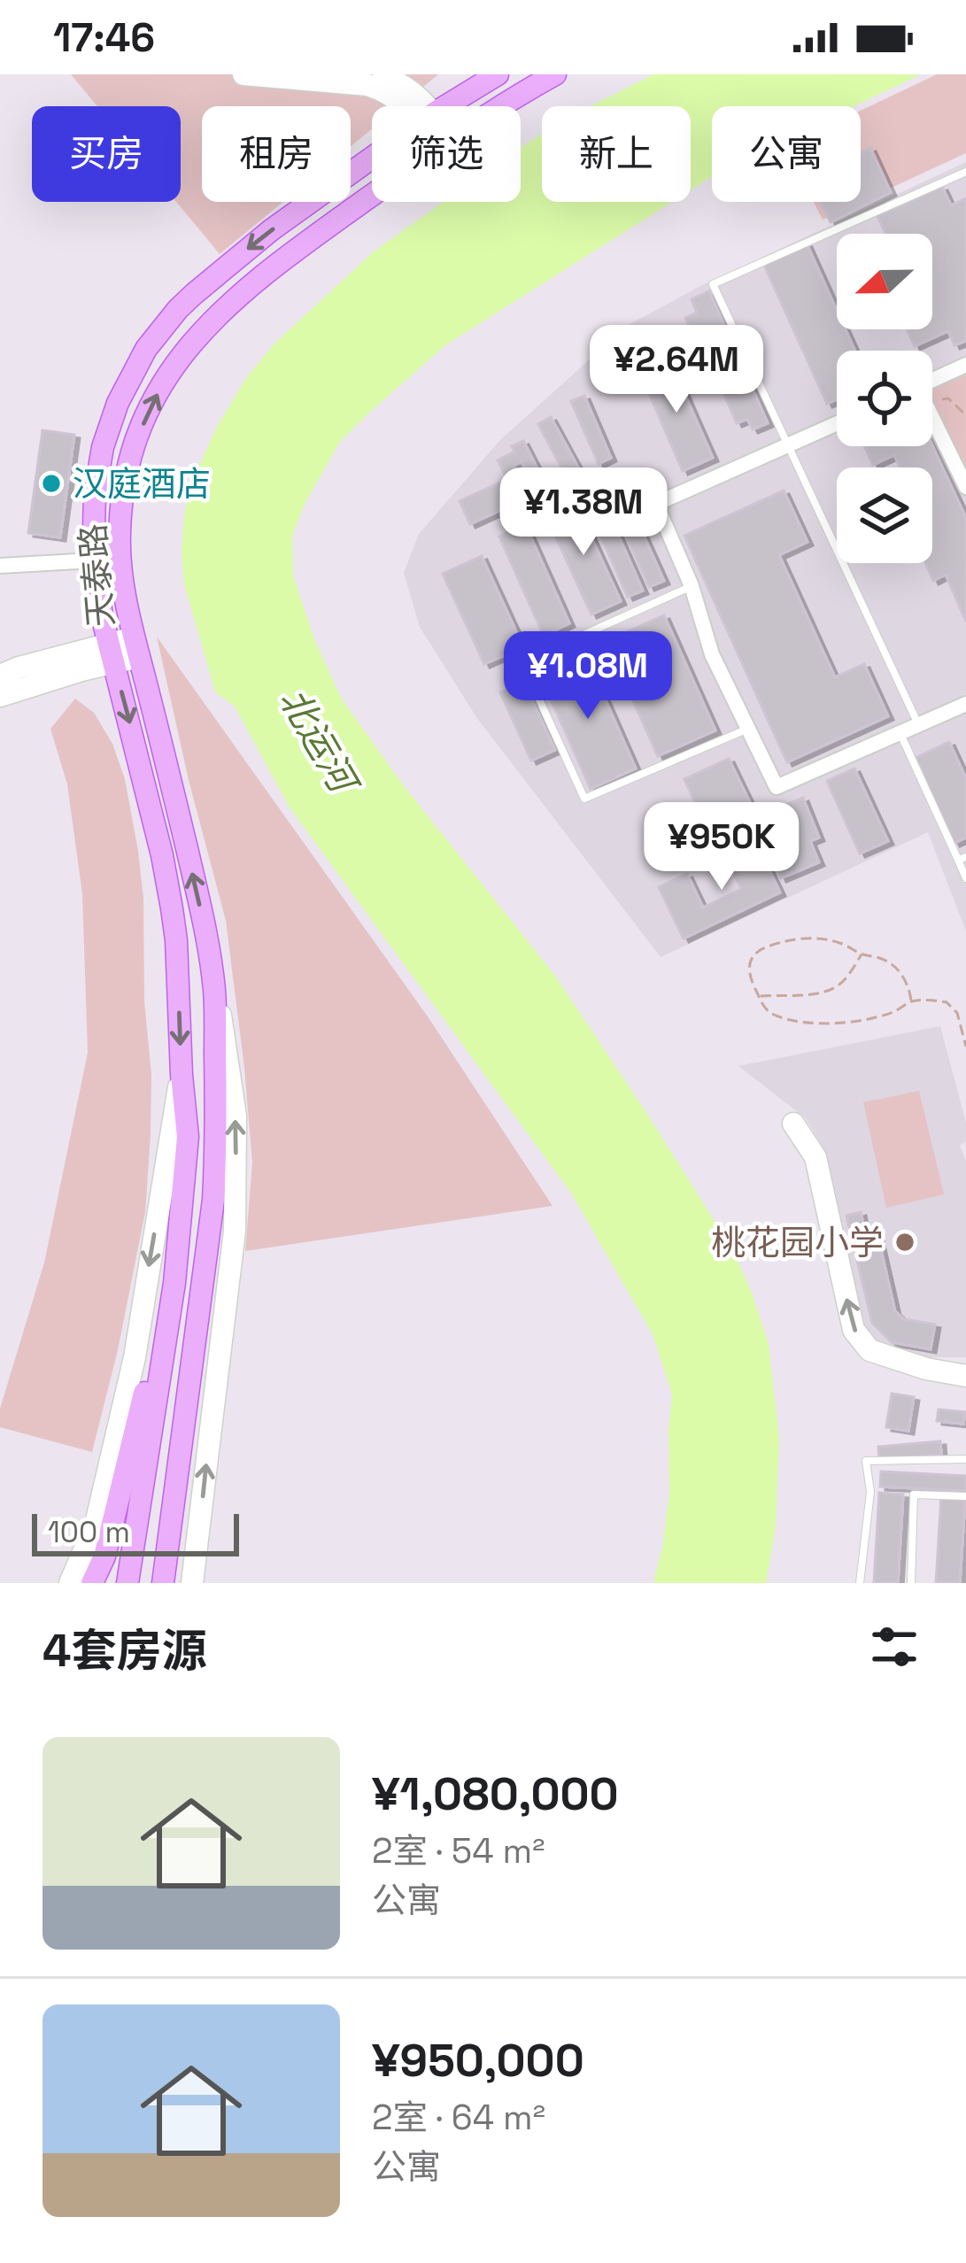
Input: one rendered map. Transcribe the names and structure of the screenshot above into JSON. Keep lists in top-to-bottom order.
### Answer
{
  "streets": {
    "main road": ["天泰路"]
  },
  "water": ["北运河"],
  "places": ["汉庭酒店", "桃花园小学"],
  "scale_bar": "100 m",
  "north": "left",
  "page": {
    "status": "17:46",
    "chip": [
      "买房",
      "租房",
      "筛选",
      "新上",
      "公寓"
    ],
    "price": [
      "¥2.64M",
      "¥1.38M",
      "¥1.08M",
      "¥950K"
    ],
    "scale": "100 m",
    "heading": "4套房源",
    "list": [
      {
        "name": "¥1,080,000",
        "note": "2室 · 54 m² · 公寓"
      },
      {
        "name": "¥950,000",
        "note": "2室 · 64 m² · 公寓"
      }
    ]
  }
}
